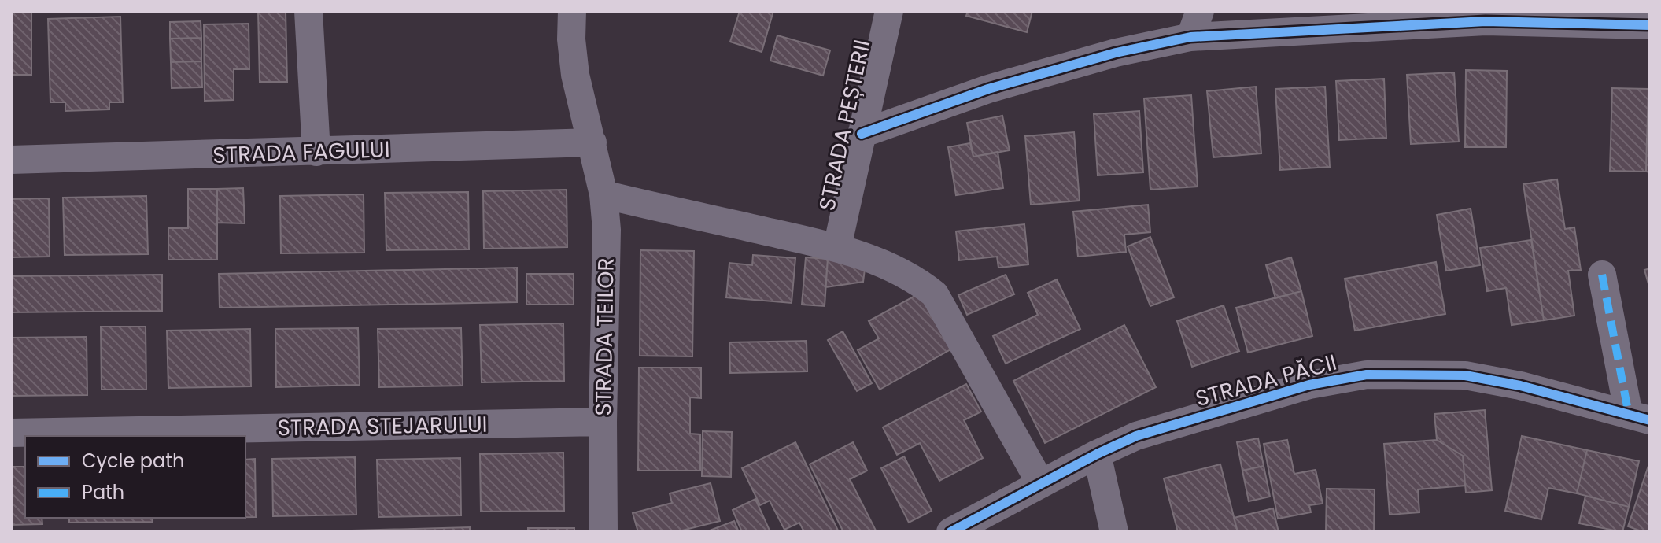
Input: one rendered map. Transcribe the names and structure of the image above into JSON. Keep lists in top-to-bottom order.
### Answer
{
  "streets": {
    "street": [
      "STRADA PEȘTERII",
      "STRADA FAGULUI",
      "STRADA TEILOR",
      "STRADA PĂCII",
      "STRADA STEJARULUI"
    ]
  },
  "crossings": [
    ["STRADA FAGULUI", "STRADA TEILOR"],
    ["STRADA TEILOR", "STRADA STEJARULUI"]
  ],
  "legend": ["Cycle path", "Path"]
}
